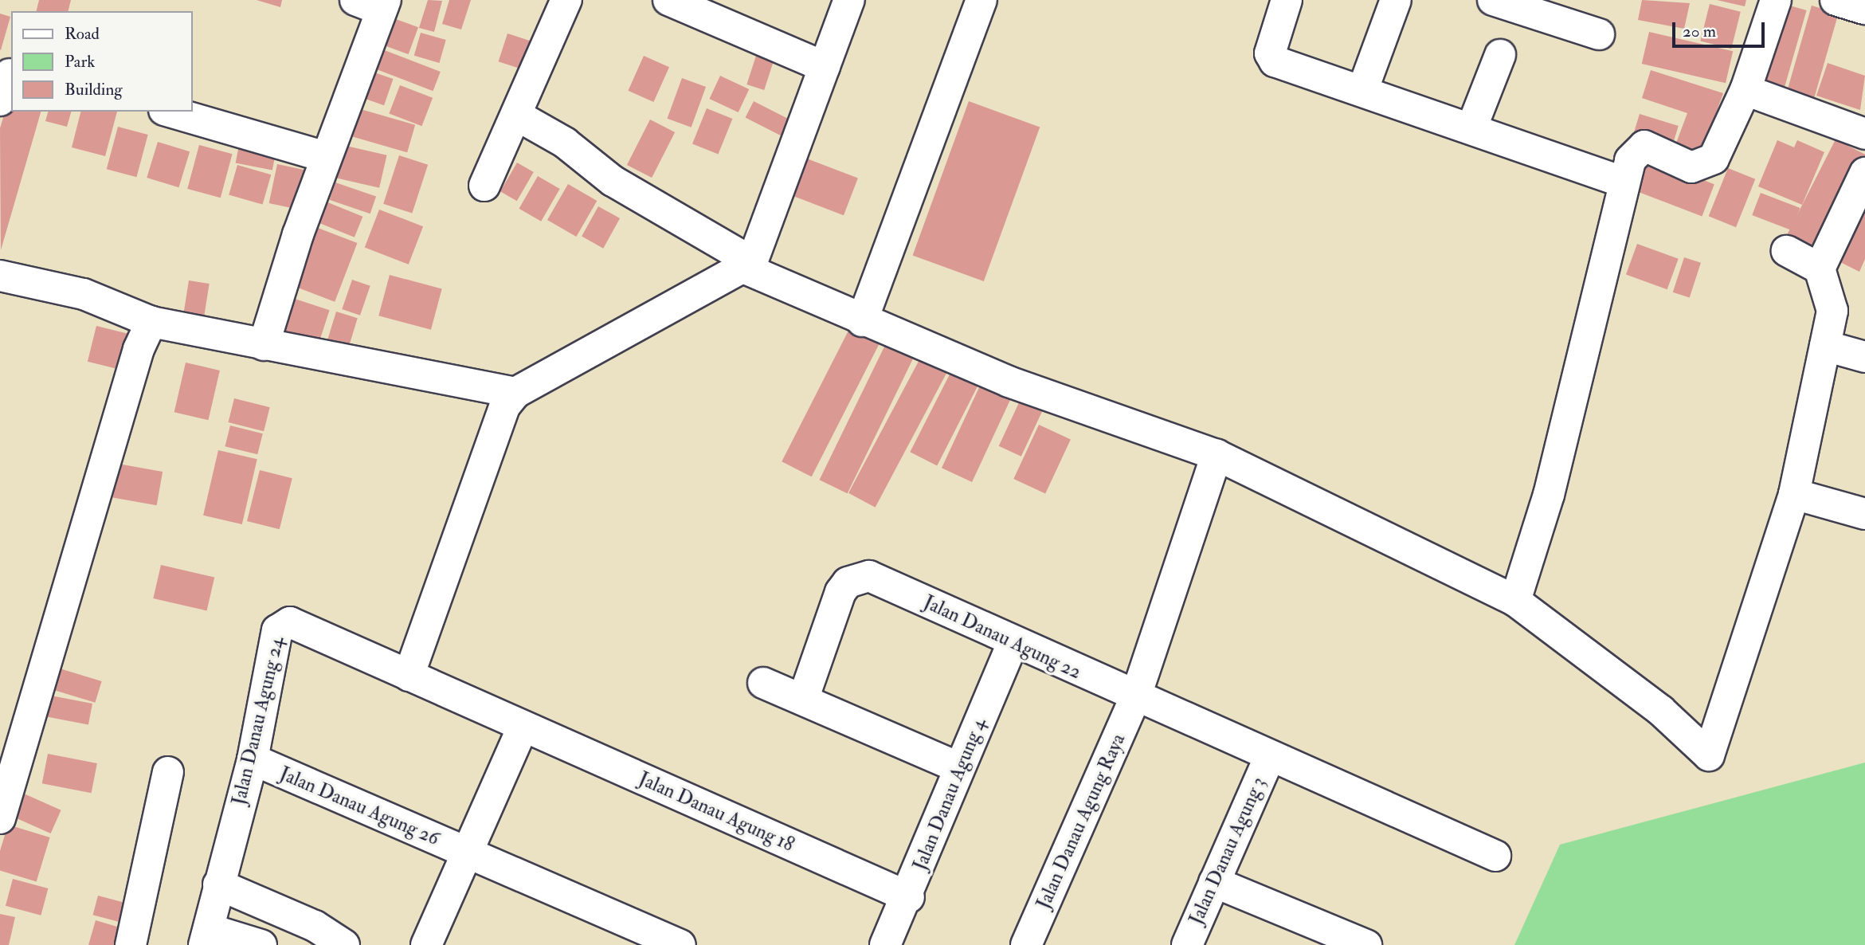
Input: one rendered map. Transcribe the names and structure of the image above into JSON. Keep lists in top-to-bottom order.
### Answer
{
  "streets": {
    "street": [
      "Jalan Danau Agung 22",
      "Jalan Danau Agung 24",
      "Jalan Danau Agung 4",
      "Jalan Danau Agung 26",
      "Jalan Danau Agung 18",
      "Jalan Danau Agung Raya",
      "Jalan Danau Agung 3"
    ]
  },
  "crossings": [
    ["Jalan Danau Agung 22", "Jalan Danau Agung 4"],
    ["Jalan Danau Agung 22", "Jalan Danau Agung Raya"],
    ["Jalan Danau Agung 22", "Jalan Danau Agung 3"],
    ["Jalan Danau Agung 24", "Jalan Danau Agung 26"],
    ["Jalan Danau Agung 24", "Jalan Danau Agung 18"],
    ["Jalan Danau Agung 4", "Jalan Danau Agung 18"]
  ],
  "legend": ["Road", "Park", "Building"],
  "scale_bar": "20 m"
}
